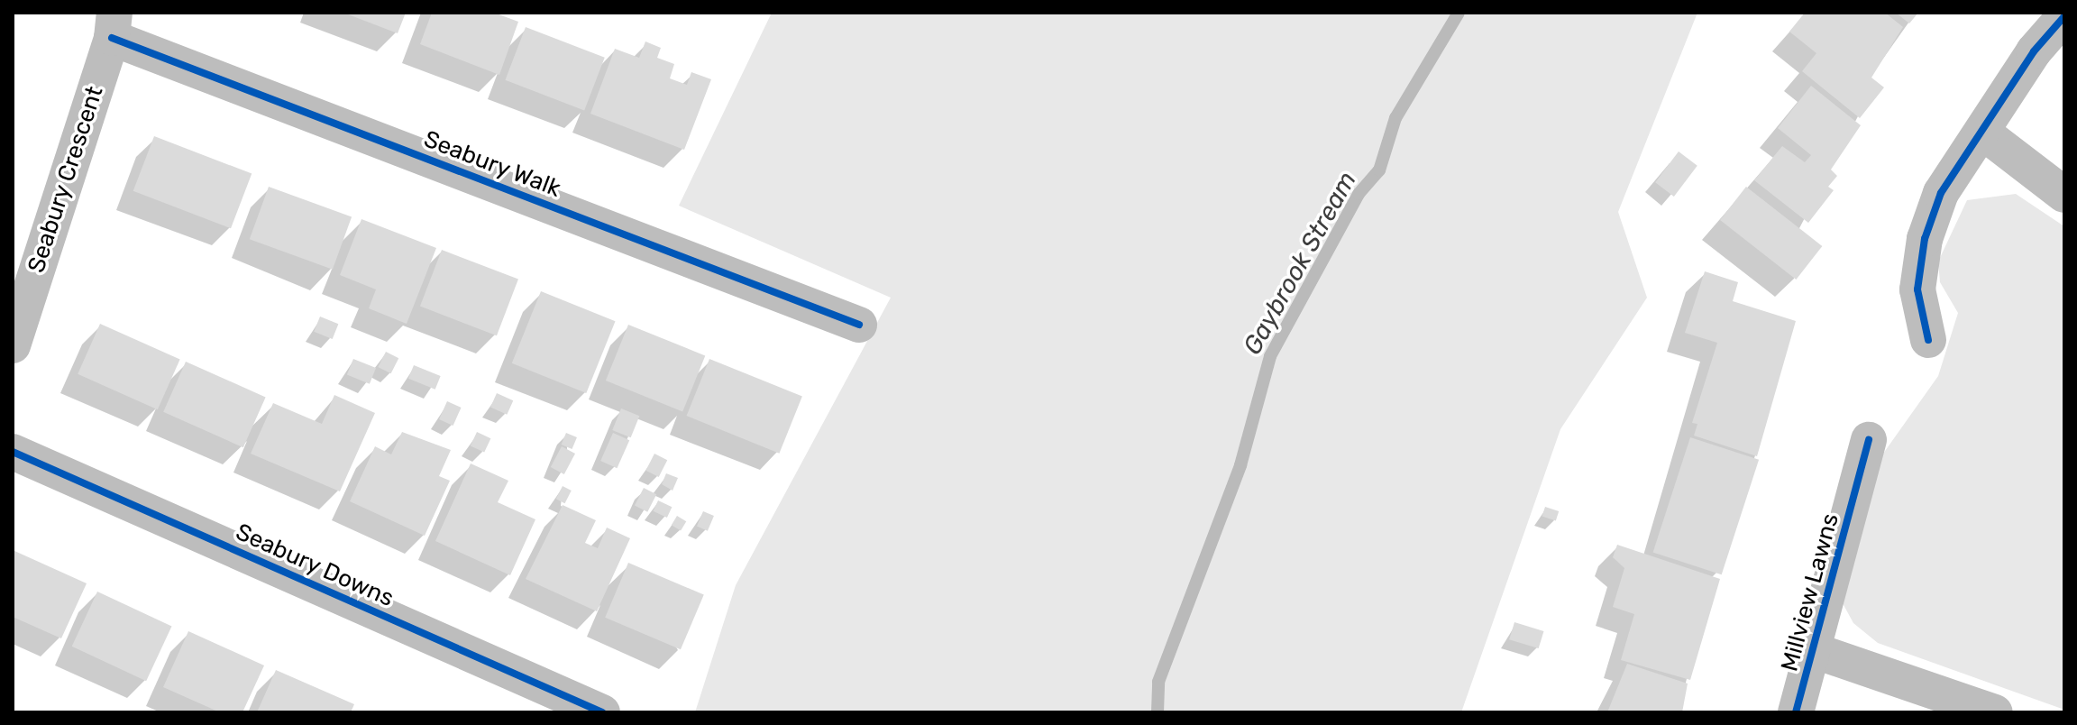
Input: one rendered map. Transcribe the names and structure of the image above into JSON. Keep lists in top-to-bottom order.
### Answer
{
  "streets": {
    "street": [
      "Seabury Walk",
      "Seabury Crescent",
      "Seabury Downs",
      "Millview Lawns"
    ]
  },
  "crossings": [
    ["Seabury Walk", "Seabury Crescent"]
  ],
  "water": ["Gaybrook Stream"]
}
